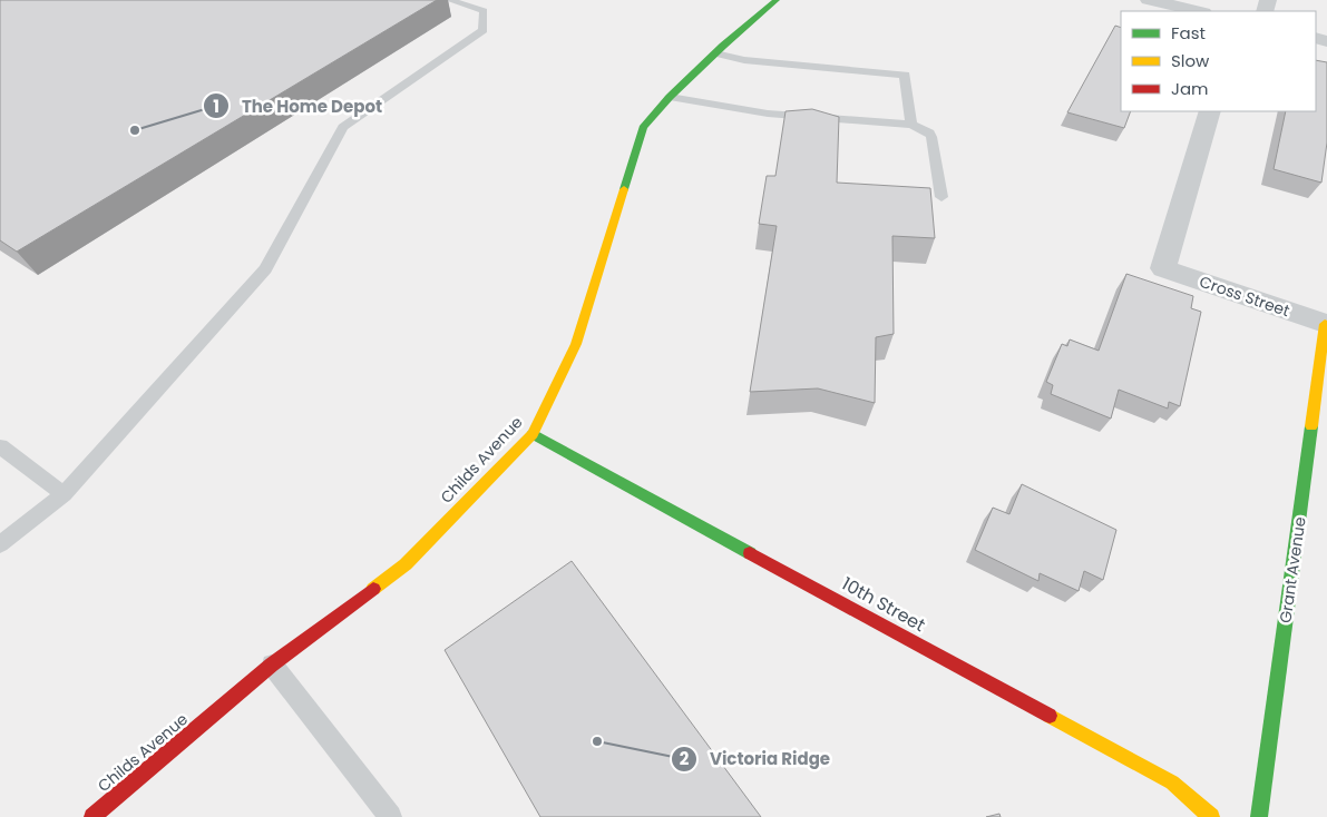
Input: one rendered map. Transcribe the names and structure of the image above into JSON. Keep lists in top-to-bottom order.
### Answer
{
  "streets": {
    "street": [
      "Cross Street",
      "Childs Avenue",
      "Grant Avenue",
      "10th Street"
    ]
  },
  "crossings": [
    ["Cross Street", "Grant Avenue"],
    ["Childs Avenue", "10th Street"]
  ],
  "places": ["The Home Depot", "Victoria Ridge"],
  "legend": ["Fast", "Slow", "Jam"]
}
